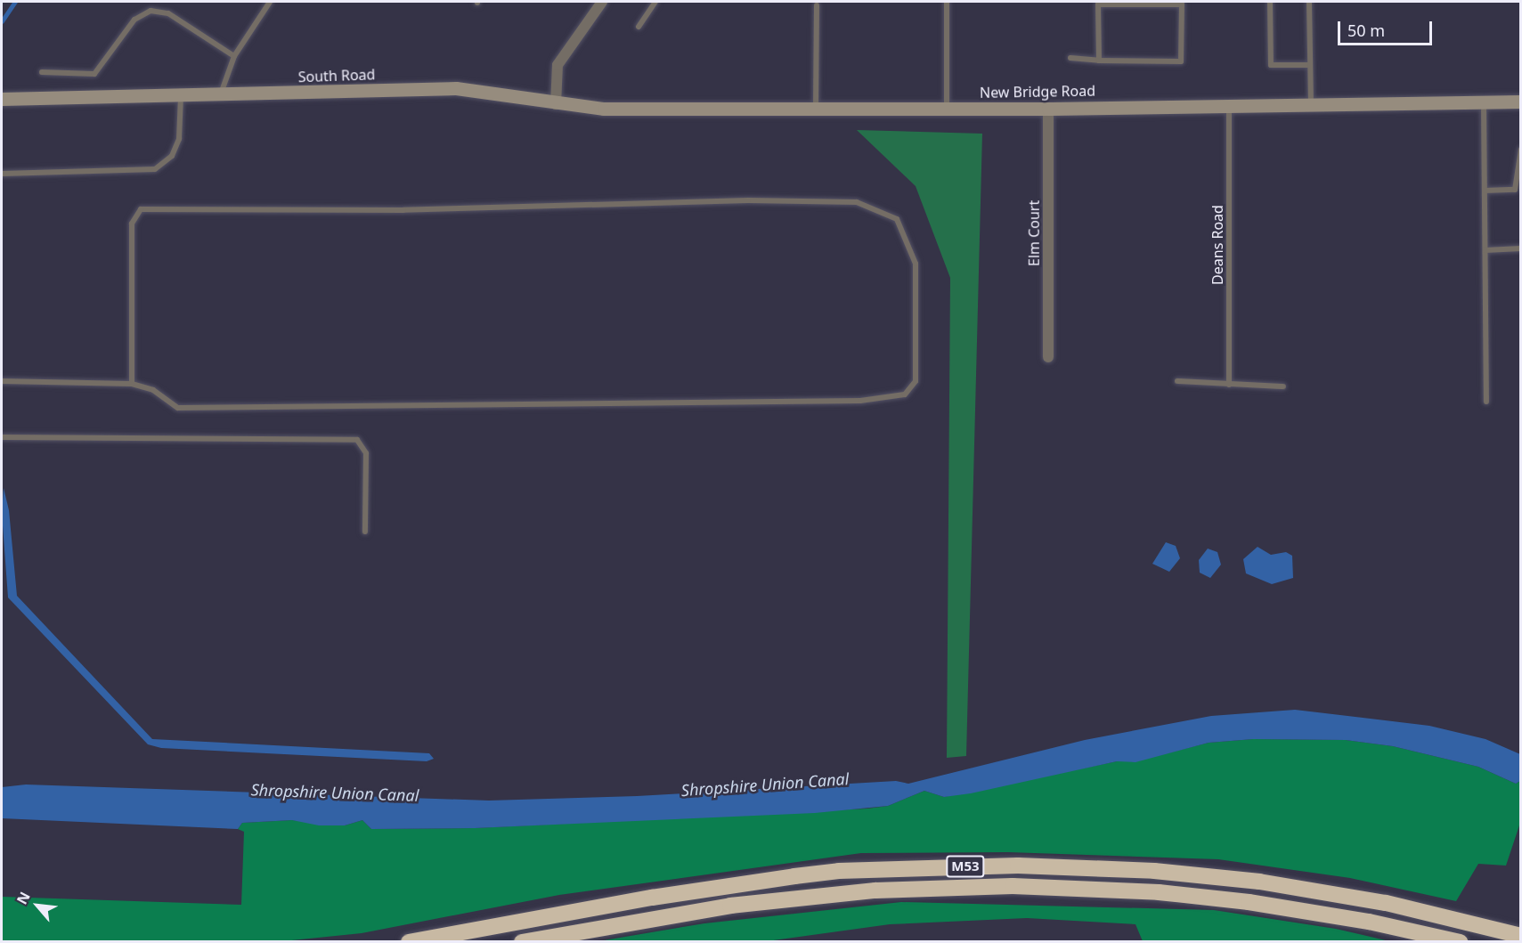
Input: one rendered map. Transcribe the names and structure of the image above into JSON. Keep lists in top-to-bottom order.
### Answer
{
  "streets": {
    "highway": ["M53"],
    "street": ["South Road", "New Bridge Road", "Elm Court"],
    "lane": ["Deans Road"]
  },
  "crossings": [
    ["South Road", "New Bridge Road"],
    ["New Bridge Road", "Elm Court"],
    ["New Bridge Road", "Deans Road"]
  ],
  "water": ["Shropshire Union Canal"],
  "scale_bar": "50 m",
  "north": "top left"
}
